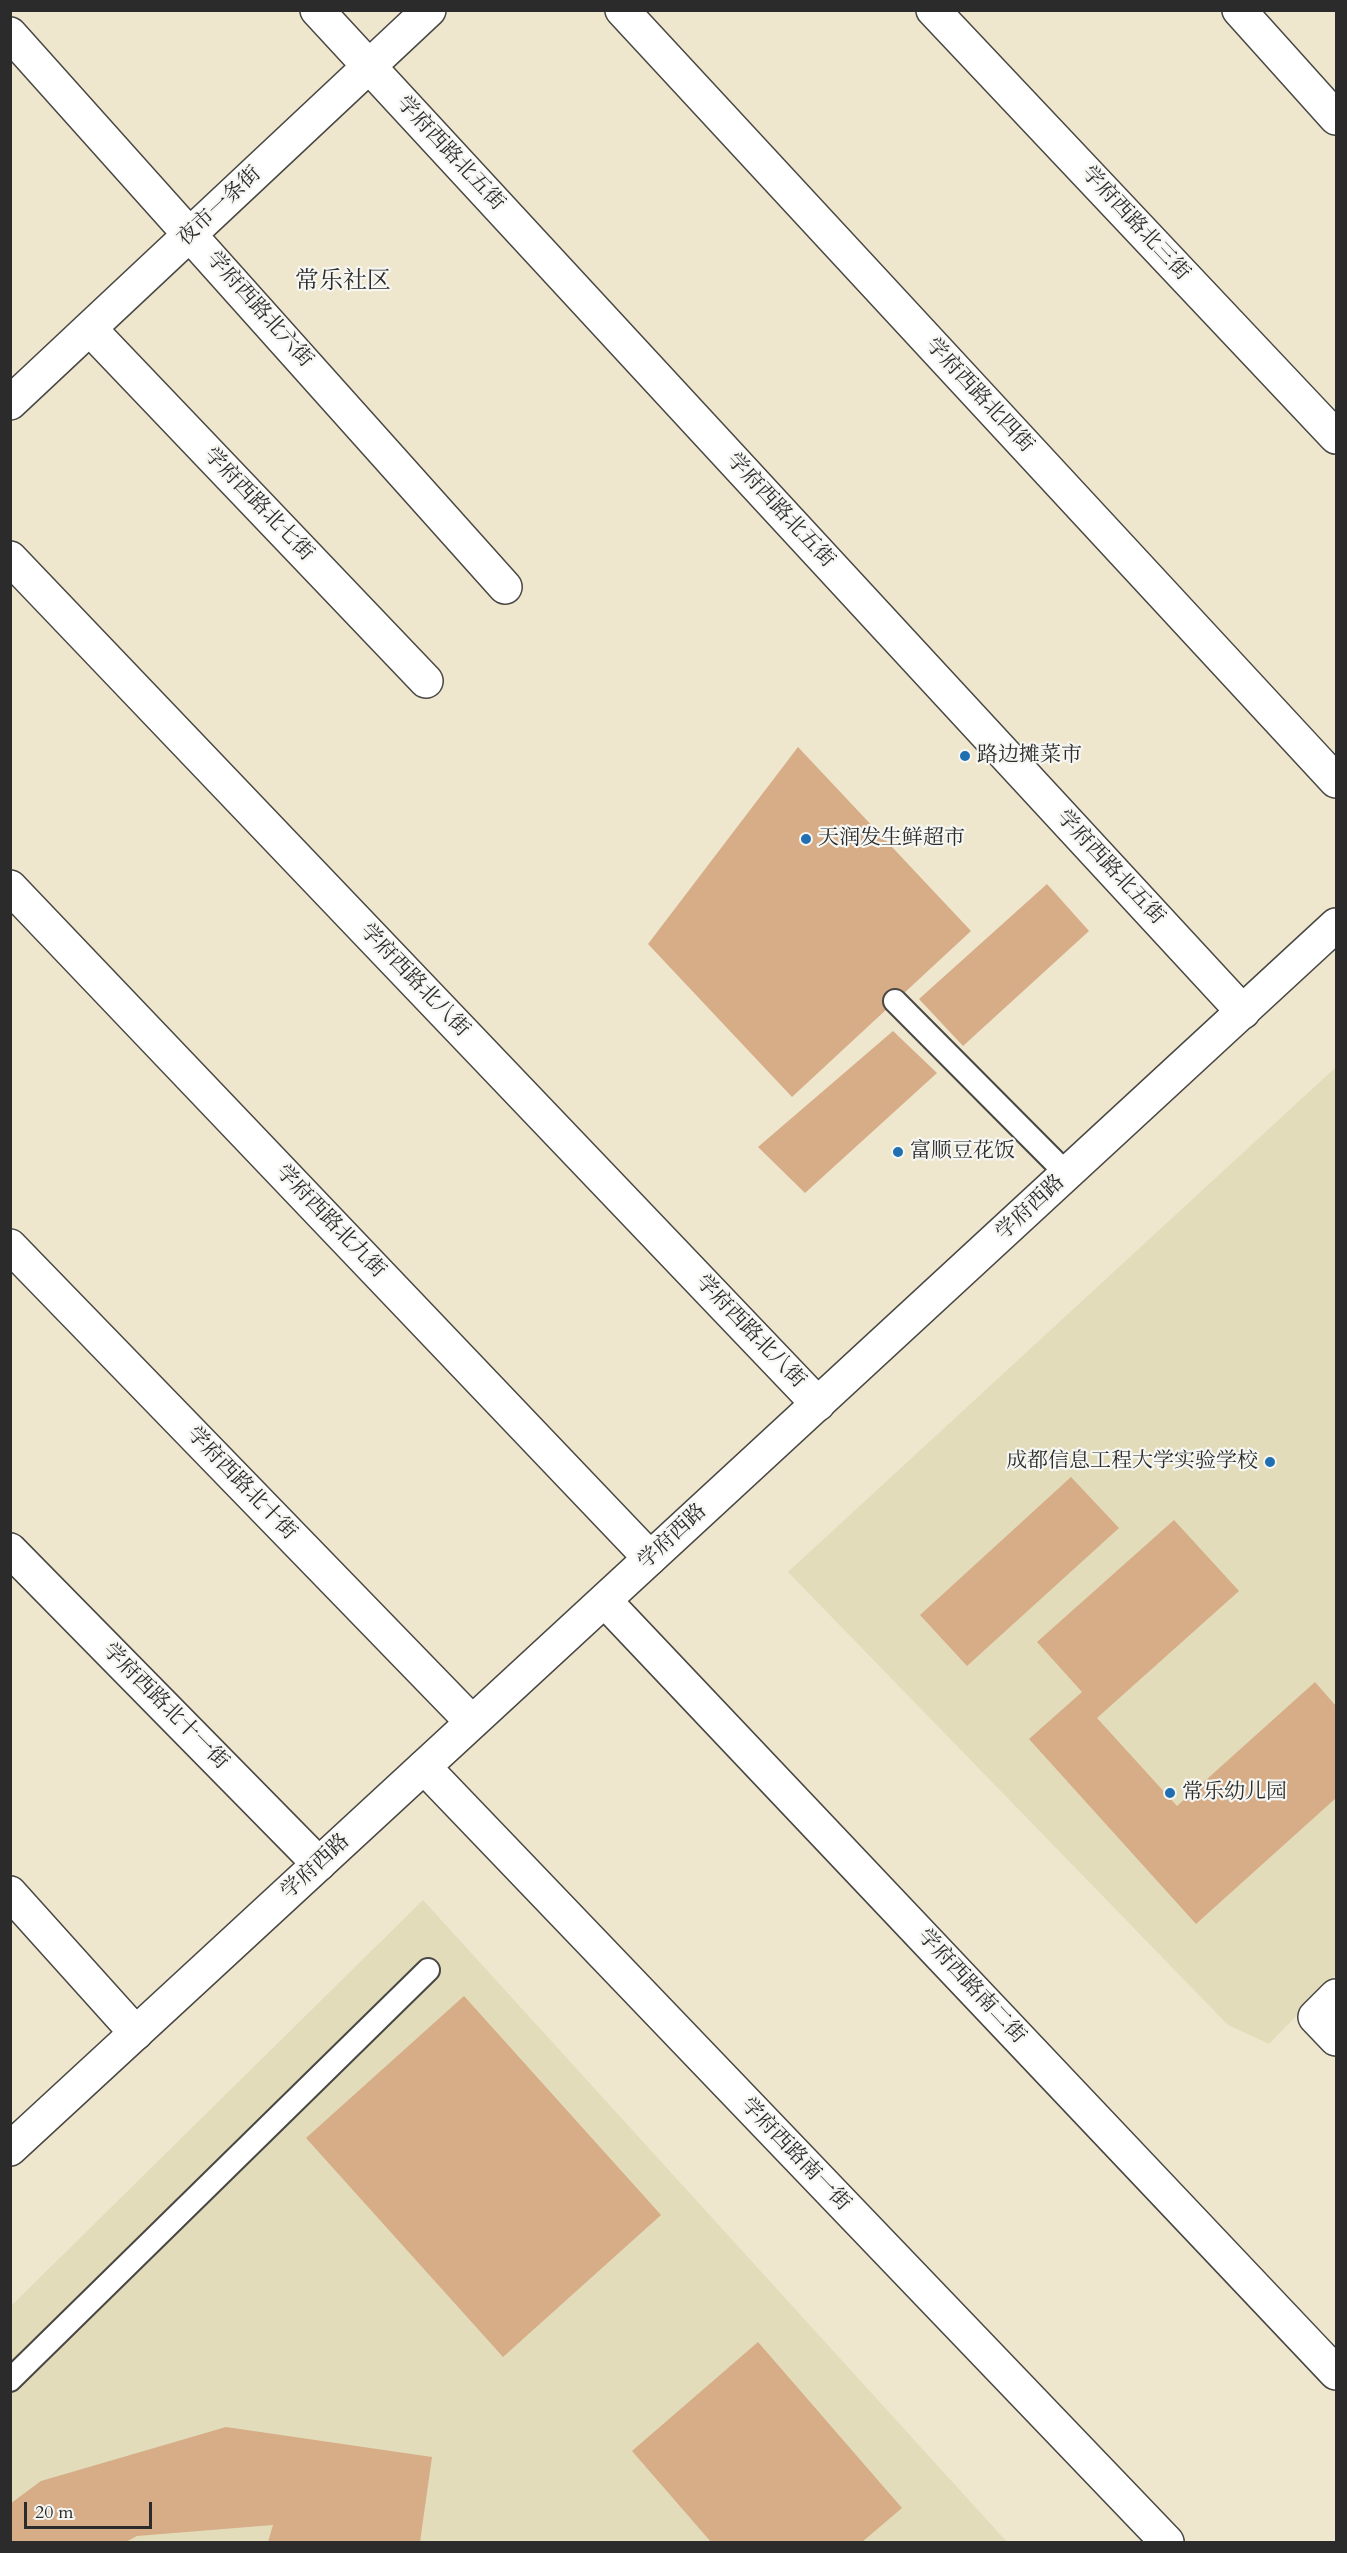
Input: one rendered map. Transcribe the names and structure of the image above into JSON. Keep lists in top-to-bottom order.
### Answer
{
  "streets": {
    "street": [
      "学府西路北五街",
      "夜市一条街",
      "学府西路北三街",
      "学府西路北六街",
      "学府西路北四街",
      "学府西路北七街",
      "学府西路北八街",
      "学府西路",
      "学府西路北九街",
      "学府西路北十街",
      "学府西路北十一街",
      "学府西路南二街",
      "学府西路南一街"
    ]
  },
  "crossings": [
    ["学府西路北五街", "夜市一条街"],
    ["学府西路北五街", "学府西路"],
    ["夜市一条街", "学府西路北六街"],
    ["夜市一条街", "学府西路北七街"],
    ["学府西路北八街", "学府西路"],
    ["学府西路", "学府西路北九街"],
    ["学府西路", "学府西路北十街"],
    ["学府西路", "学府西路北十一街"],
    ["学府西路", "学府西路南二街"],
    ["学府西路", "学府西路南一街"]
  ],
  "districts": ["常乐社区"],
  "places": [
    "路边摊菜市",
    "天润发生鲜超市",
    "富顺豆花饭",
    "成都信息工程大学实验学校",
    "常乐幼儿园"
  ],
  "scale_bar": "20 m"
}
